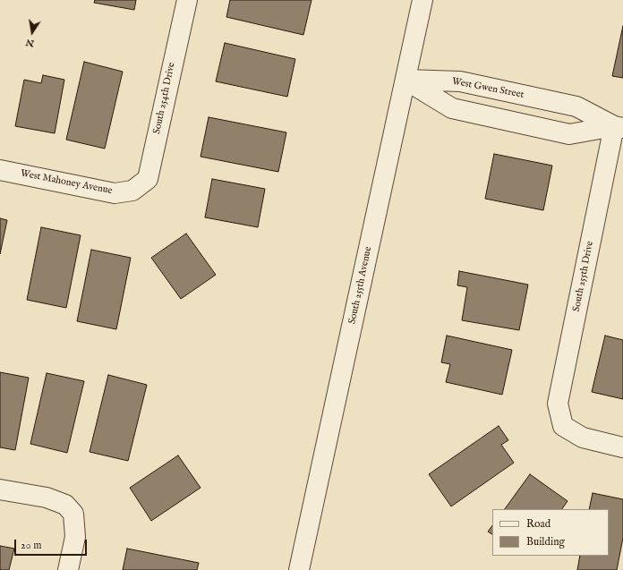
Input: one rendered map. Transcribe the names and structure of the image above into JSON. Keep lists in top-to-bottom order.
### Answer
{
  "streets": {
    "street": [
      "West Gwen Street",
      "South 254th Drive",
      "West Mahoney Avenue",
      "South 255th Drive",
      "South 255th Avenue"
    ]
  },
  "crossings": [
    ["West Gwen Street", "South 255th Drive"],
    ["West Gwen Street", "South 255th Avenue"],
    ["South 254th Drive", "West Mahoney Avenue"]
  ],
  "legend": ["Road", "Building"],
  "scale_bar": "20 m",
  "north": "bottom"
}
